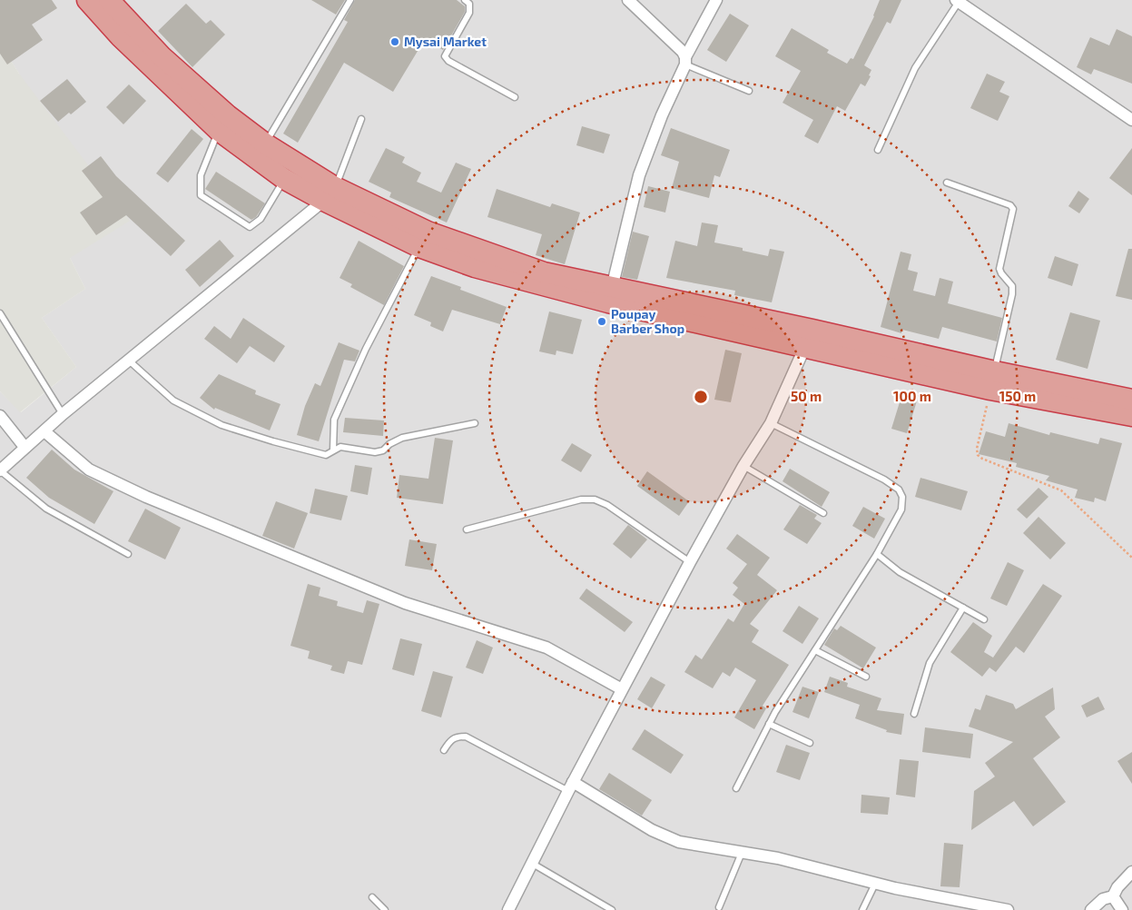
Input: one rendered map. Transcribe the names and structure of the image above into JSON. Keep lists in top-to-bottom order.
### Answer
{
  "places": ["Mysai Market", "Poupay Barber Shop"],
  "rings": ["50 m", "100 m", "150 m"]
}
